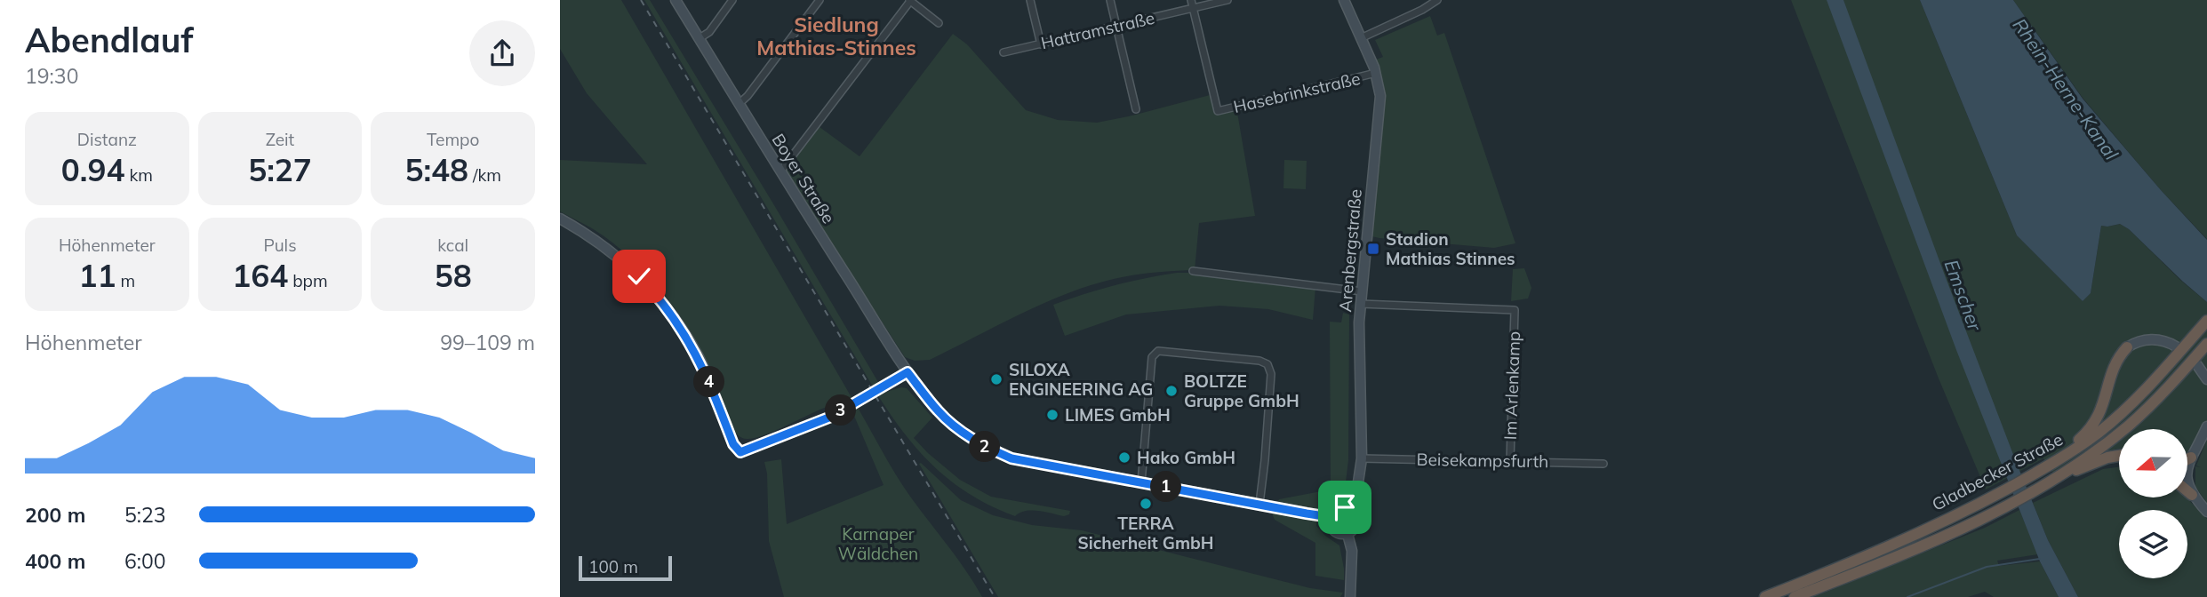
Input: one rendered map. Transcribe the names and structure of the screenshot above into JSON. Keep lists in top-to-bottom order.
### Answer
{
  "streets": {
    "highway": ["Gladbecker Straße"],
    "street": [
      "Hattramstraße",
      "Hasebrinkstraße",
      "Boyer Straße",
      "Arenbergstraße",
      "Im Arlenkamp",
      "Beisekampsfurth"
    ]
  },
  "crossings": [
    ["Hattramstraße", "Hasebrinkstraße"],
    ["Hasebrinkstraße", "Arenbergstraße"],
    ["Boyer Straße", "Arenbergstraße"],
    ["Arenbergstraße", "Im Arlenkamp"],
    ["Arenbergstraße", "Beisekampsfurth"],
    ["Im Arlenkamp", "Beisekampsfurth"]
  ],
  "districts": ["Siedlung Mathias-Stinnes"],
  "water": ["Rhein-Herne-Kanal", "Emscher"],
  "parks": ["Karnaper Wäldchen"],
  "places": {
    "transit": ["Stadion Mathias Stinnes"],
    "other": [
      "SILOXA ENGINEERING AG",
      "BOLTZE Gruppe GmbH",
      "LIMES GmbH",
      "Hako GmbH",
      "TERRA Sicherheit GmbH"
    ]
  },
  "scale_bar": "100 m",
  "north": "left",
  "page": {
    "heading": ["Abendlauf", "19:30"],
    "stats": [
      ["Distanz", "0.94 km"],
      ["Zeit", "5:27"],
      ["Tempo", "5:48 /km"],
      ["Höhenmeter", "11 m"],
      ["Puls", "164 bpm"],
      ["kcal", "58"]
    ],
    "chart": ["Höhenmeter", "99–109 m"],
    "pins": [
      "4",
      "3",
      "2",
      "1"
    ],
    "list": [
      {
        "name": "200 m",
        "note": "5:23"
      },
      {
        "name": "400 m",
        "note": "6:00"
      }
    ],
    "scale": "100 m"
  }
}
